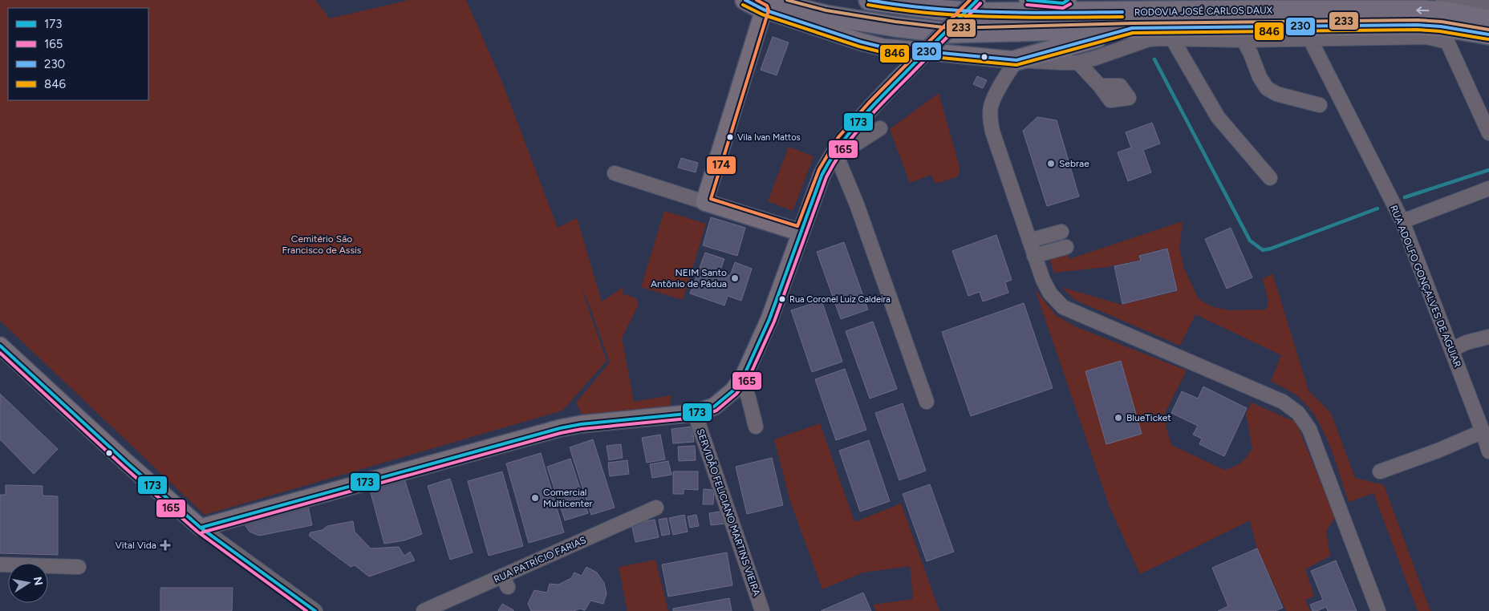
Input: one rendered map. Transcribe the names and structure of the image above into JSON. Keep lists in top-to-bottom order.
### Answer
{
  "streets": {
    "highway": ["RODOVIA JOSÉ CARLOS DAUX"],
    "street": ["RUA ADOLFO GONÇALVES DE AGUIAR", "SERVIDÃO FELICIANO MARTINS VIEIRA", "RUA PATRÍCIO FARIAS"]
  },
  "parks": ["Cemitério São Francisco de Assis"],
  "places": {
    "other": [
      "Vila Ivan Mattos",
      "Sebrae",
      "NEIM Santo Antônio de Pádua",
      "Rua Coronel Luiz Caldeira",
      "BlueTicket",
      "Comercial Multicenter"
    ],
    "health": ["Vital Vida"]
  },
  "lines": [
    "transit line 173",
    "transit line 230",
    "transit line 233",
    "transit line 174",
    "transit line 165",
    "transit line 846"
  ],
  "legend": [
    "173",
    "165",
    "230",
    "846"
  ],
  "north": "right"
}
